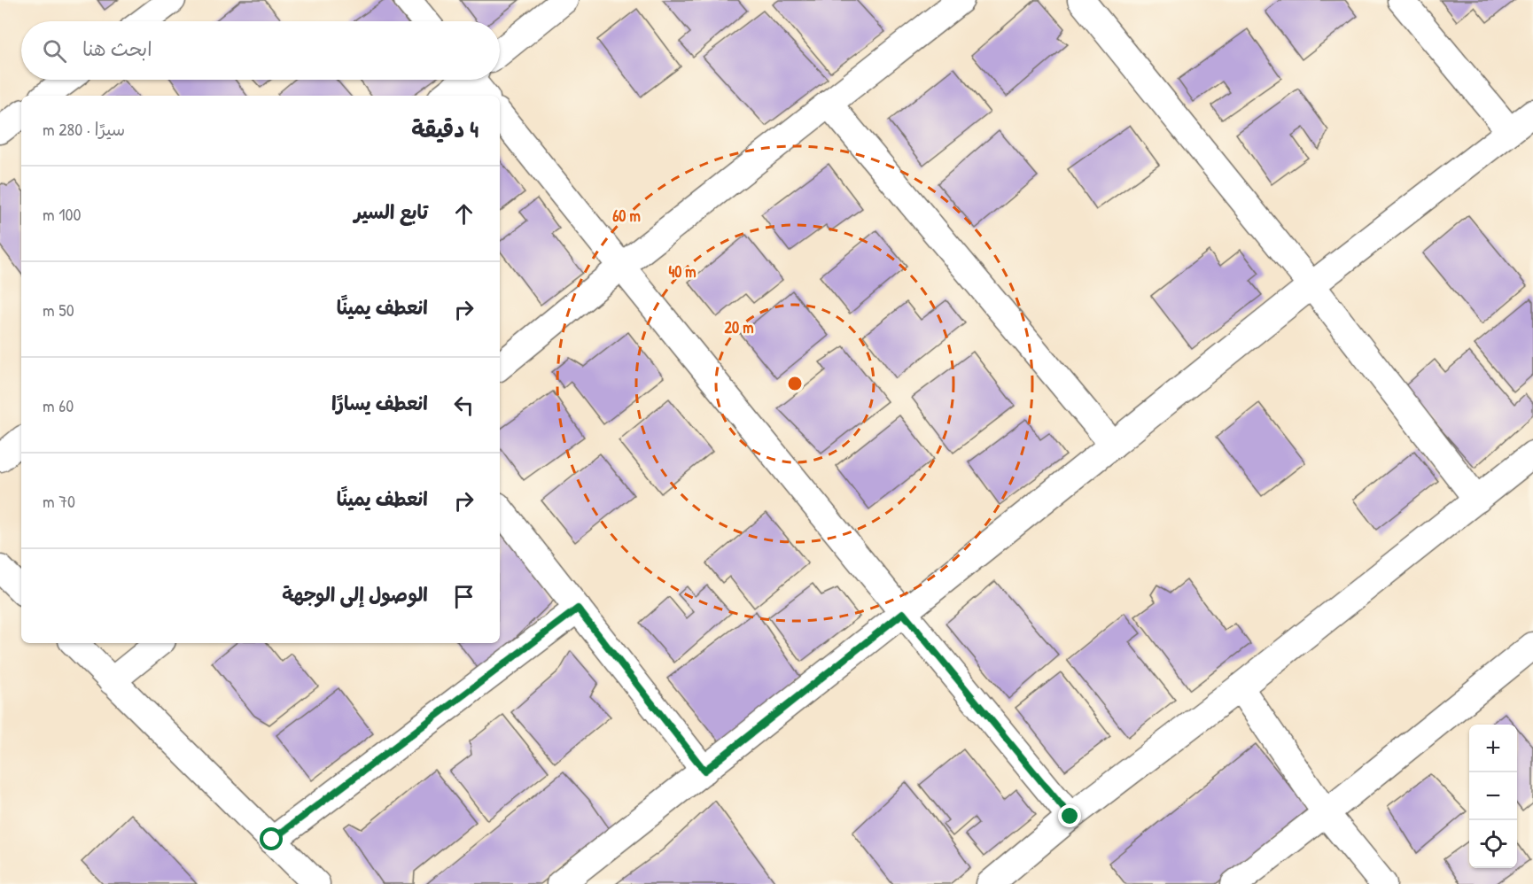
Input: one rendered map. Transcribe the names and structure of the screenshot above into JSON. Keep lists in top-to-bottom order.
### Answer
{
  "page": {
    "search": "ابحث هنا",
    "heading": ["4 دقيقة", "سيرًا · 280 m"],
    "list": [
      ["تابع السير", "100 m"],
      ["انعطف يمينًا", "50 m"],
      ["انعطف يسارًا", "60 m"],
      ["انعطف يمينًا", "70 m"],
      "الوصول إلى الوجهة"
    ],
    "map_buttons": ["+", "−"]
  },
  "rings": ["60 m", "40 m", "20 m"]
}
